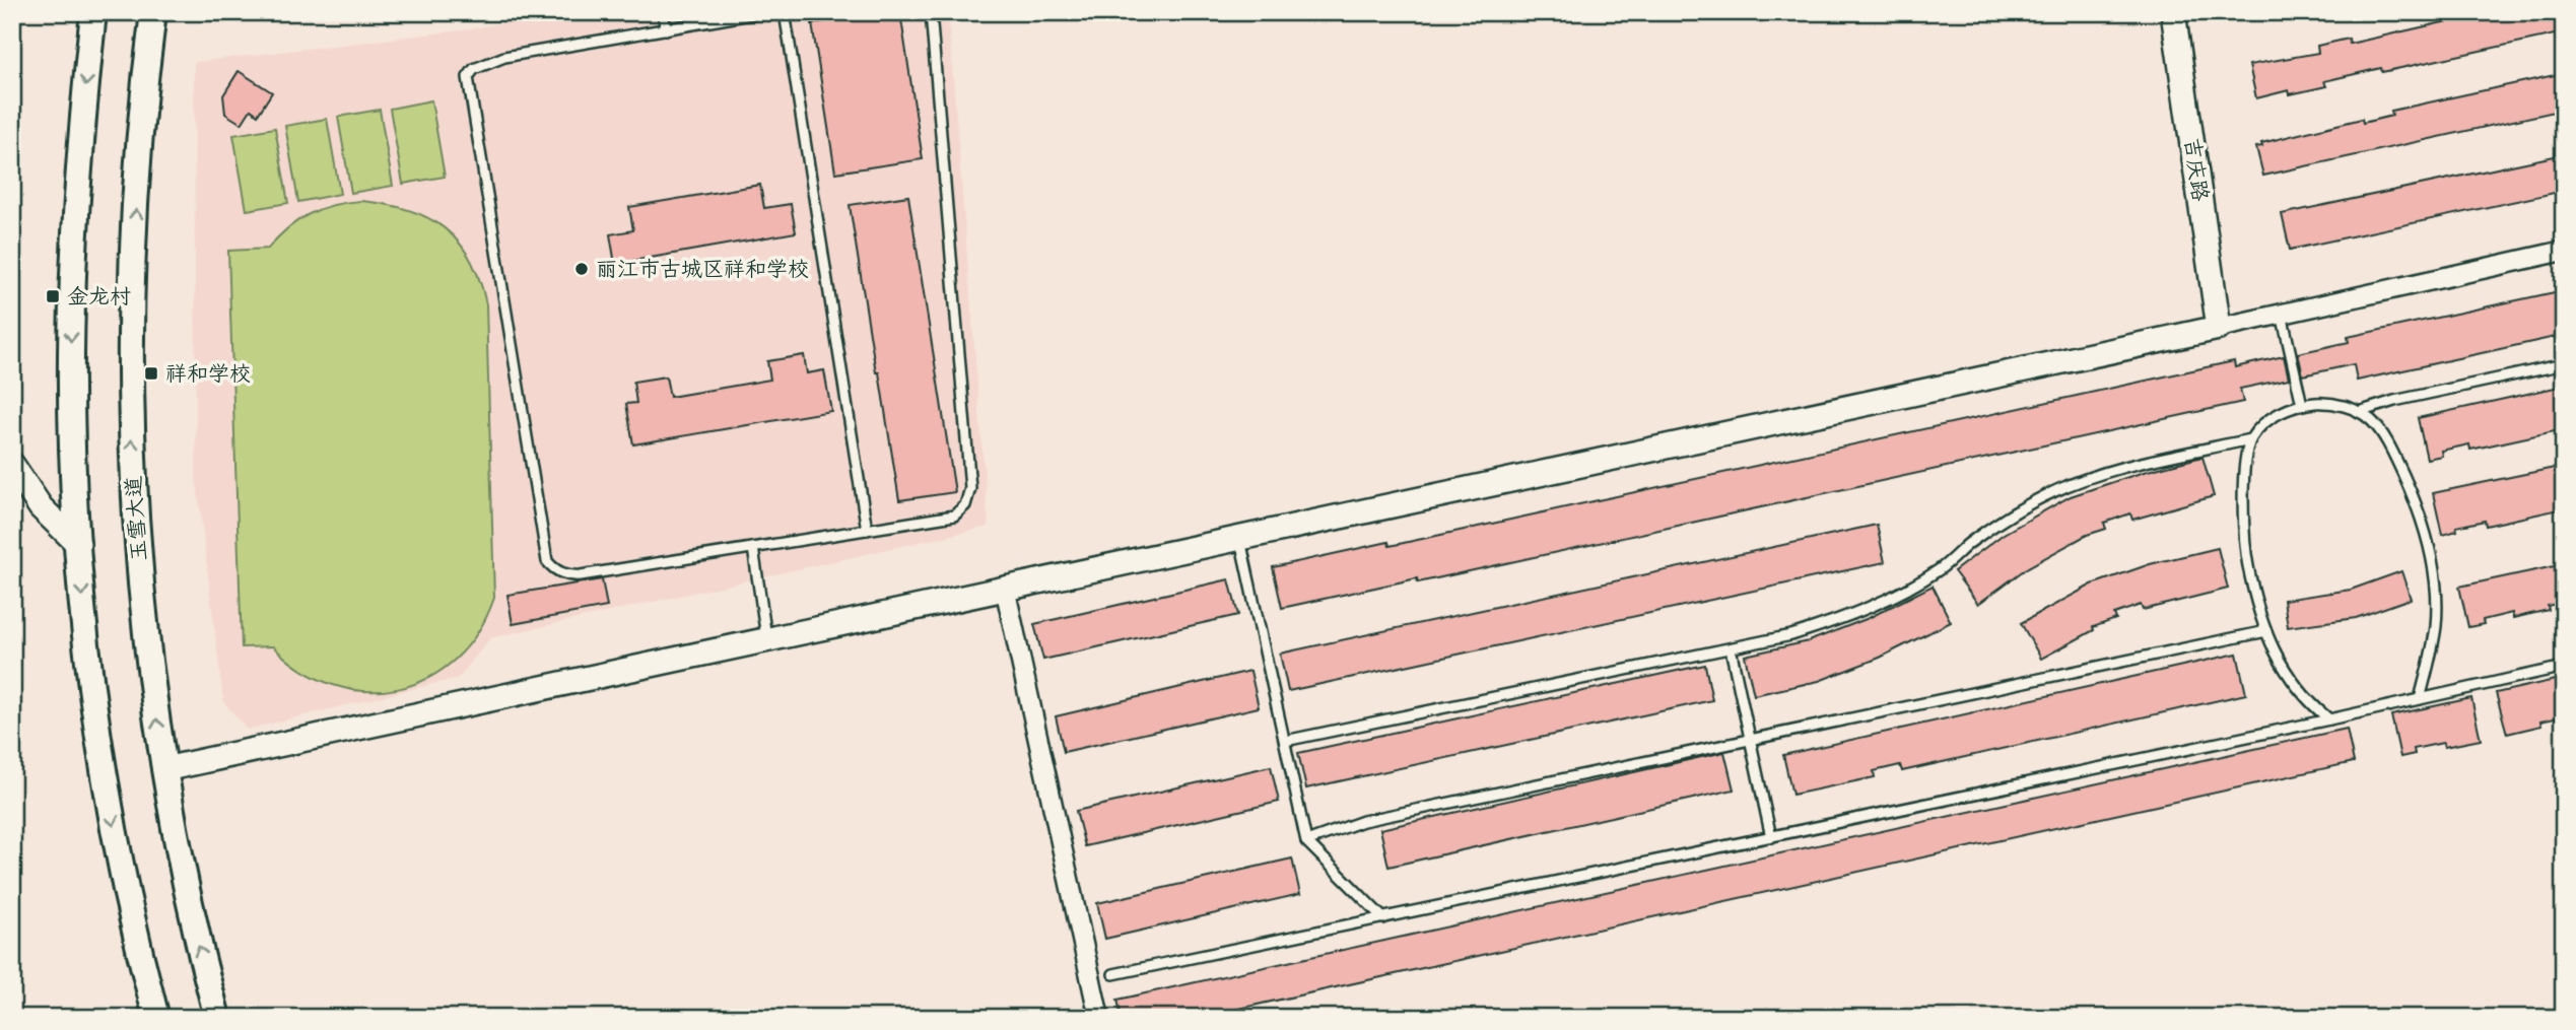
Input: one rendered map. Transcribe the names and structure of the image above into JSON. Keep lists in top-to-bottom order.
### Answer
{
  "streets": {
    "main road": ["玉雪大道"],
    "street": ["吉庆路"]
  },
  "places": {
    "other": ["丽江市古城区祥和学校"],
    "transit": ["金龙村", "祥和学校"]
  }
}
